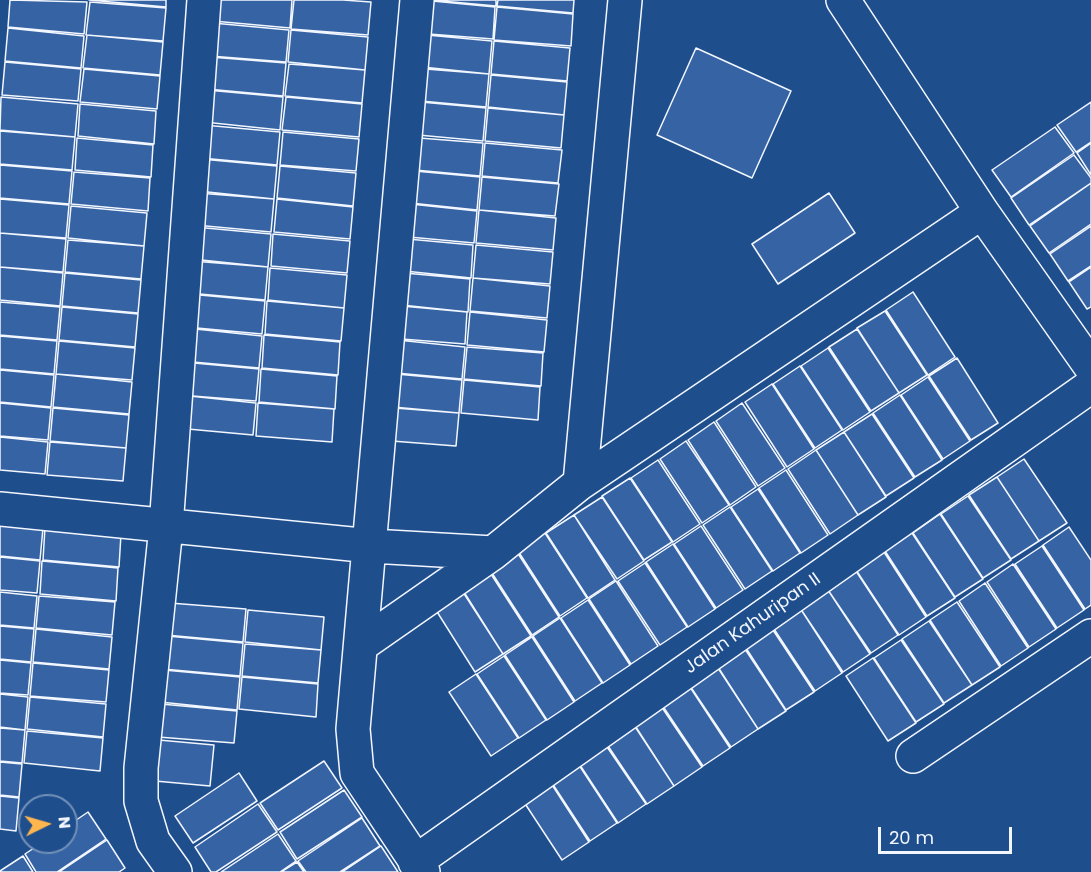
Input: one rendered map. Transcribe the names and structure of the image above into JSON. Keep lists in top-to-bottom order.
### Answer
{
  "streets": {
    "street": ["Jalan Kahuripan II"]
  },
  "scale_bar": "20 m",
  "north": "right"
}
